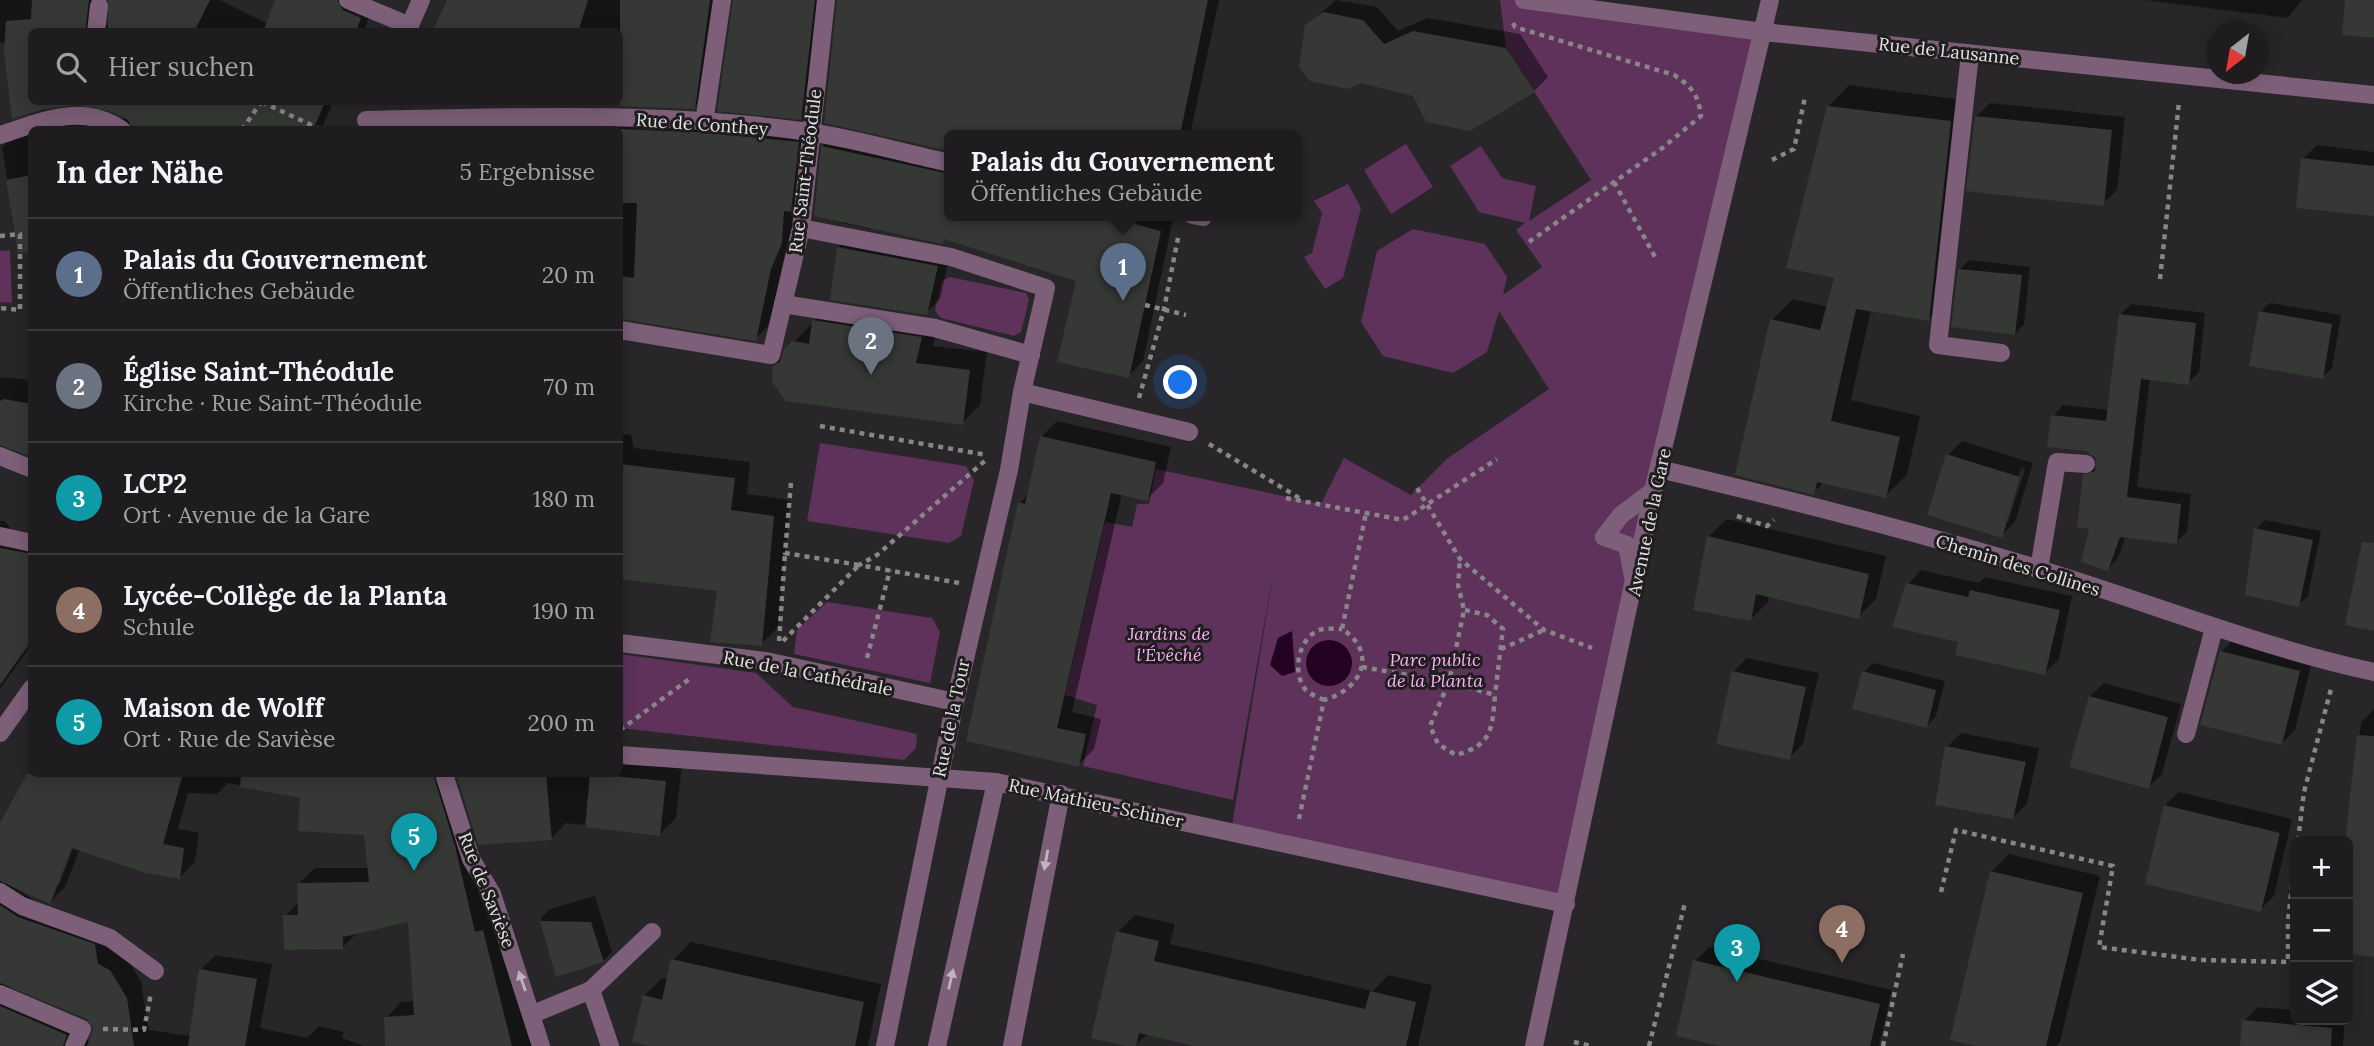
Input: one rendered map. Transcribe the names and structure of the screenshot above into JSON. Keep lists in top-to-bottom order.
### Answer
{
  "streets": {
    "street": [
      "Rue de Lausanne",
      "Rue de Conthey",
      "Rue Saint-Théodule",
      "Avenue de la Gare",
      "Chemin des Collines",
      "Rue de la Cathédrale",
      "Rue de la Tour",
      "Rue Mathieu-Schiner",
      "Rue de Savièse"
    ]
  },
  "crossings": [
    ["Rue de Lausanne", "Avenue de la Gare"],
    ["Rue de Conthey", "Rue Saint-Théodule"],
    ["Rue Saint-Théodule", "Rue de la Tour"],
    ["Avenue de la Gare", "Chemin des Collines"],
    ["Avenue de la Gare", "Rue Mathieu-Schiner"],
    ["Rue de la Cathédrale", "Rue de la Tour"],
    ["Rue de la Tour", "Rue Mathieu-Schiner"]
  ],
  "one_way": ["Rue de Savièse"],
  "parks": ["Jardins de l'Évêché", "Parc public de la Planta"],
  "north": "bottom left",
  "page": {
    "search": "Hier suchen",
    "heading": ["In der Nähe", "5 Ergebnisse"],
    "popup": ["Palais du Gouvernement", "Öffentliches Gebäude"],
    "list": [
      {
        "mark": "1",
        "name": "Palais du Gouvernement",
        "note": "Öffentliches Gebäude",
        "value": "20 m"
      },
      {
        "mark": "2",
        "name": "Église Saint-Théodule",
        "note": "Kirche · Rue Saint-Théodule",
        "value": "70 m"
      },
      {
        "mark": "3",
        "name": "LCP2",
        "note": "Ort · Avenue de la Gare",
        "value": "180 m"
      },
      {
        "mark": "4",
        "name": "Lycée-Collège de la Planta",
        "note": "Schule",
        "value": "190 m"
      },
      {
        "mark": "5",
        "name": "Maison de Wolff",
        "note": "Ort · Rue de Savièse",
        "value": "200 m"
      }
    ],
    "pins": [
      "1",
      "2",
      "5",
      "4",
      "3"
    ],
    "map_buttons": ["+", "−"]
  }
}
